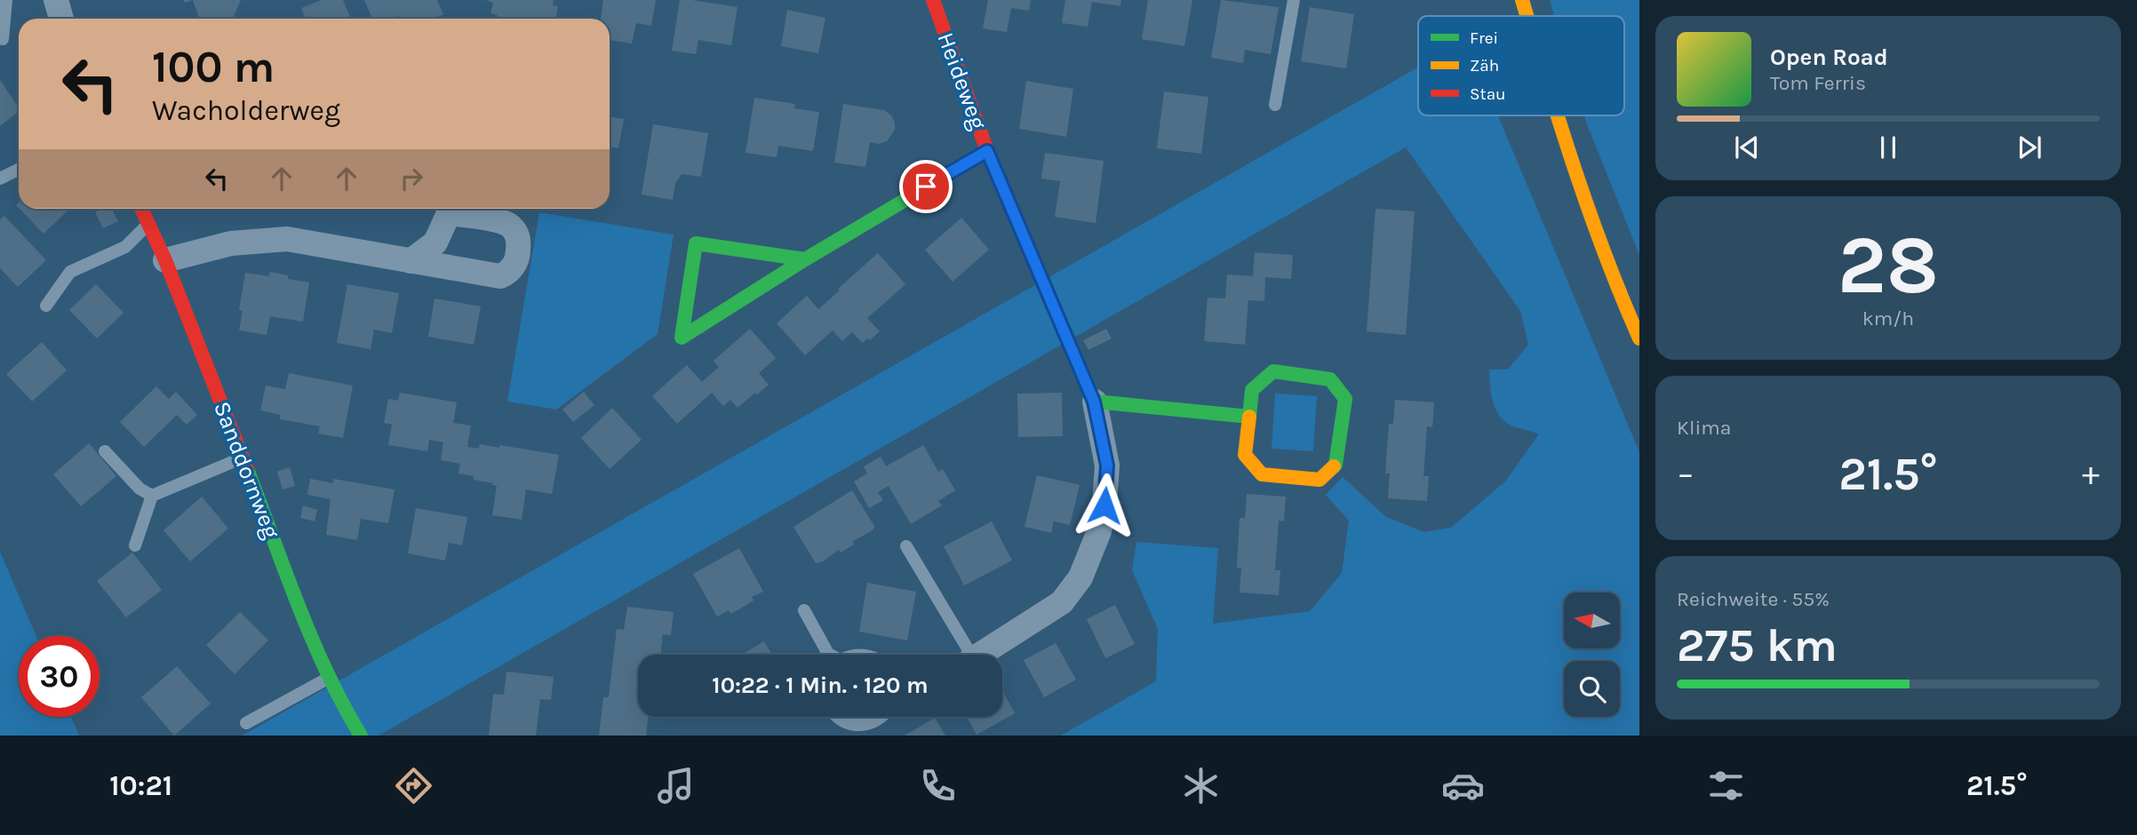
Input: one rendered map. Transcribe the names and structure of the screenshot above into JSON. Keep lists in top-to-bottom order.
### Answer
{
  "streets": {
    "street": ["Heideweg", "Sanddornweg"]
  },
  "legend": ["Frei", "Zäh", "Stau"],
  "north": "left",
  "page": {
    "turn": ["100 m", "Wacholderweg"],
    "song": ["Open Road", "Tom Ferris"],
    "tile": [
      ["28", "km/h"],
      "Klima",
      ["Reichweite · 55%", "275 km"]
    ],
    "heat": ["−", "21.5°", "+"],
    "limit": "30",
    "trip": "10:22 · 1 Min. · 120 m",
    "tabs": ["10:21", "21.5°"]
  }
}
